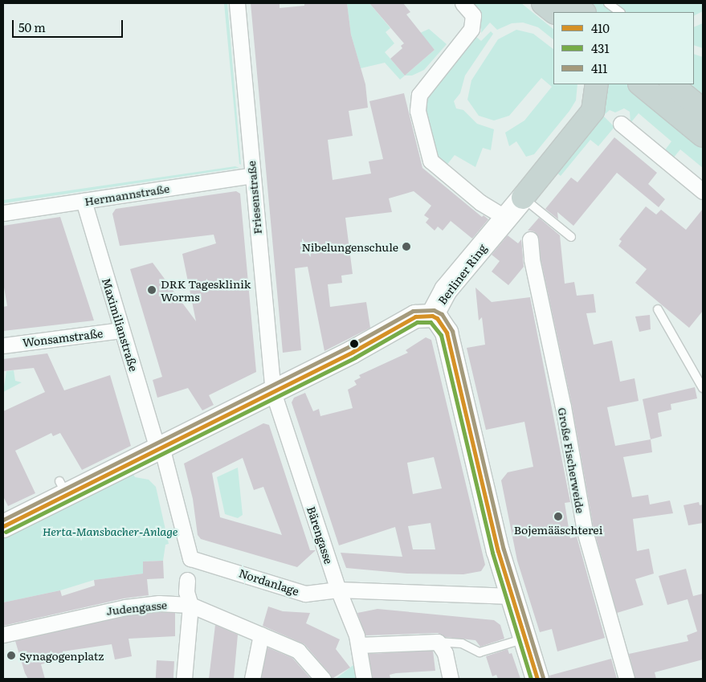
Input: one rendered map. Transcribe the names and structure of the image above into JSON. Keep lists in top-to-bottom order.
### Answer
{
  "streets": {
    "main road": ["Berliner Ring"],
    "street": [
      "Hermannstraße",
      "Friesenstraße",
      "Maximilianstraße",
      "Wonsamstraße",
      "Große Fischerweide",
      "Bärengasse",
      "Nordanlage",
      "Judengasse"
    ]
  },
  "crossings": [
    ["Hermannstraße", "Friesenstraße"],
    ["Hermannstraße", "Maximilianstraße"],
    ["Friesenstraße", "Berliner Ring"],
    ["Friesenstraße", "Bärengasse"],
    ["Berliner Ring", "Maximilianstraße"],
    ["Berliner Ring", "Bärengasse"],
    ["Maximilianstraße", "Wonsamstraße"],
    ["Bärengasse", "Nordanlage"]
  ],
  "parks": ["Herta-Mansbacher-Anlage"],
  "places": [
    "Nibelungenschule",
    "DRK Tagesklinik Worms",
    "Bojemääschterei",
    "Synagogenplatz"
  ],
  "lines": ["transit line 411", "transit line 410", "transit line 431"],
  "legend": ["410", "431", "411"],
  "scale_bar": "50 m"
}
